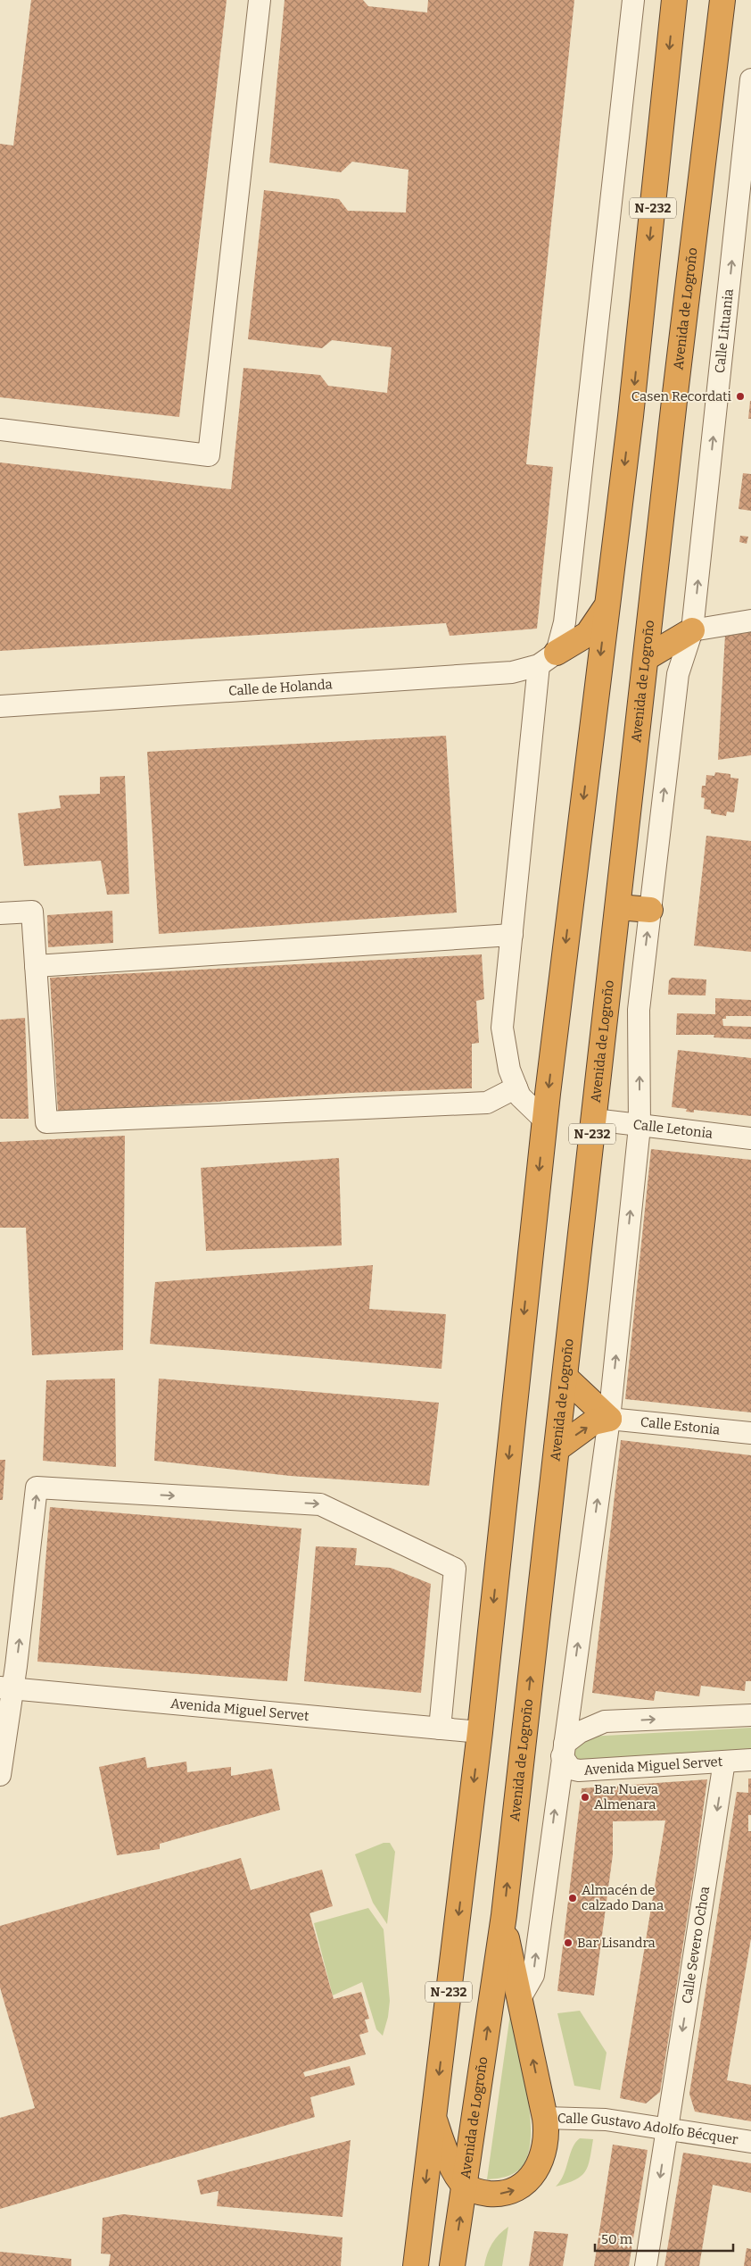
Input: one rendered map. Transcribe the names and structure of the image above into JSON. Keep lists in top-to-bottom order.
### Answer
{
  "streets": {
    "highway": ["N-232", "Avenida de Logroño"],
    "street": [
      "Calle Lituania",
      "Calle de Holanda",
      "Calle Letonia",
      "Calle Estonia",
      "Avenida Miguel Servet",
      "Calle Severo Ochoa",
      "Calle Gustavo Adolfo Bécquer"
    ]
  },
  "crossings": [
    ["N-232", "Avenida Miguel Servet"],
    ["Avenida de Logroño", "Calle Letonia"],
    ["Calle Lituania", "Calle Letonia"],
    ["Calle Lituania", "Calle Estonia"],
    ["Calle Lituania", "Avenida Miguel Servet"],
    ["Avenida Miguel Servet", "Calle Severo Ochoa"],
    ["Calle Severo Ochoa", "Calle Gustavo Adolfo Bécquer"]
  ],
  "one_way": ["Calle Severo Ochoa"],
  "places": [
    "Casen Recordati",
    "Bar Nueva Almenara",
    "Almacén de calzado Dana",
    "Bar Lisandra"
  ],
  "scale_bar": "50 m"
}
